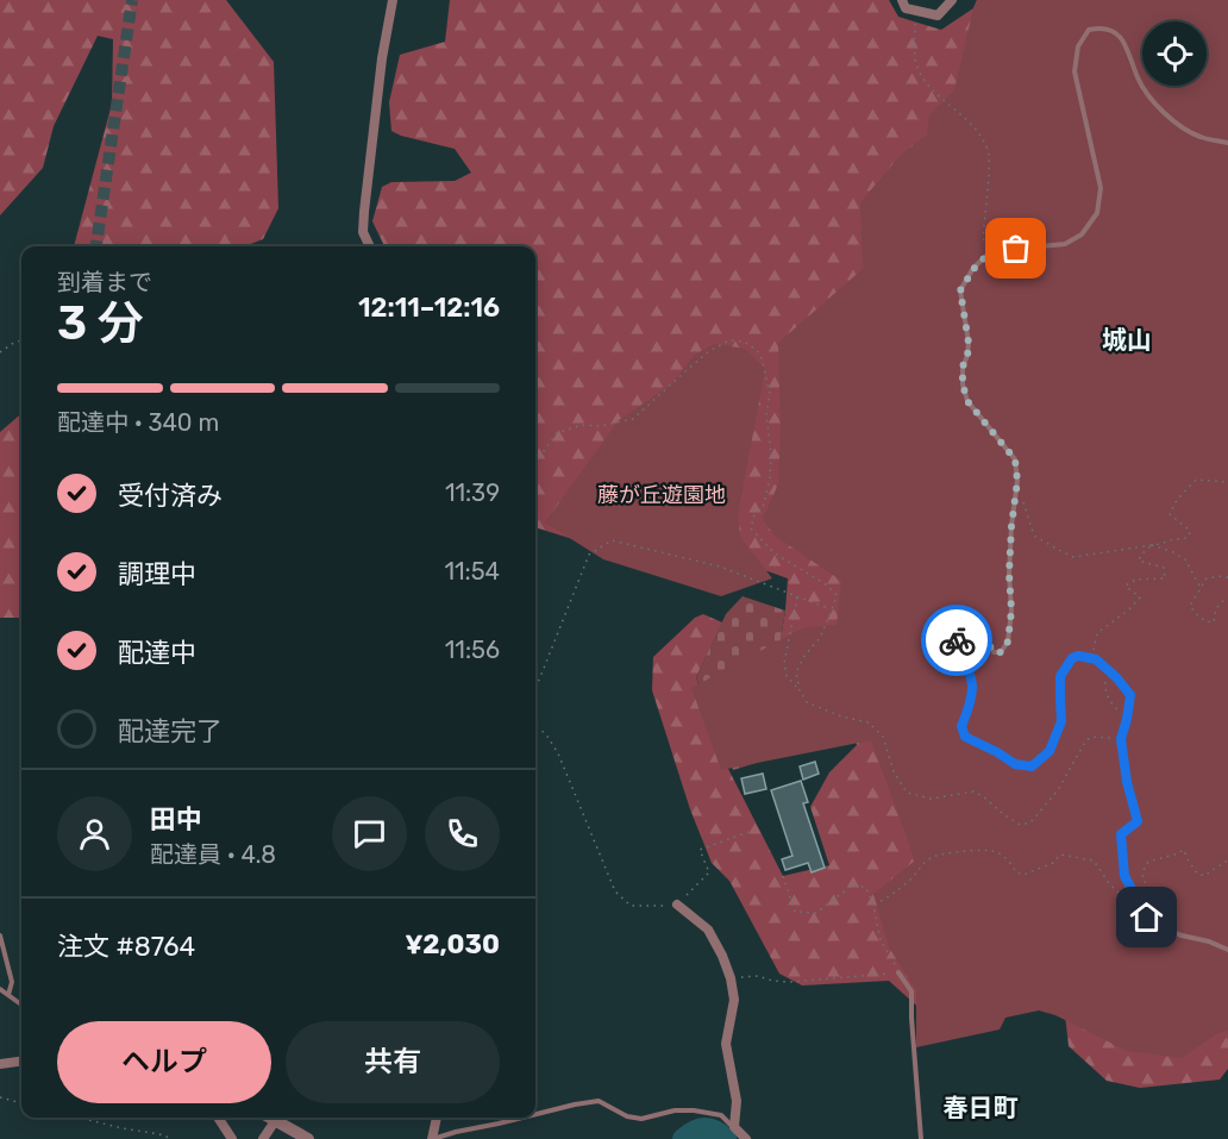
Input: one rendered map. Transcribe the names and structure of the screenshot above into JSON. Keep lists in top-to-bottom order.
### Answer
{
  "districts": ["城山", "春日町"],
  "parks": ["藤が丘遊園地"],
  "page": {
    "heading": ["3 分", "到着まで", "12:11–12:16"],
    "panel": [
      "田中",
      "配達員 · 4.8",
      "注文 #8764",
      "¥2,030"
    ],
    "bar": "配達中 · 340 m",
    "list": [
      ["受付済み", "11:39"],
      ["調理中", "11:54"],
      ["配達中", "11:56"],
      "配達完了"
    ],
    "buttons": ["ヘルプ", "共有"]
  }
}
